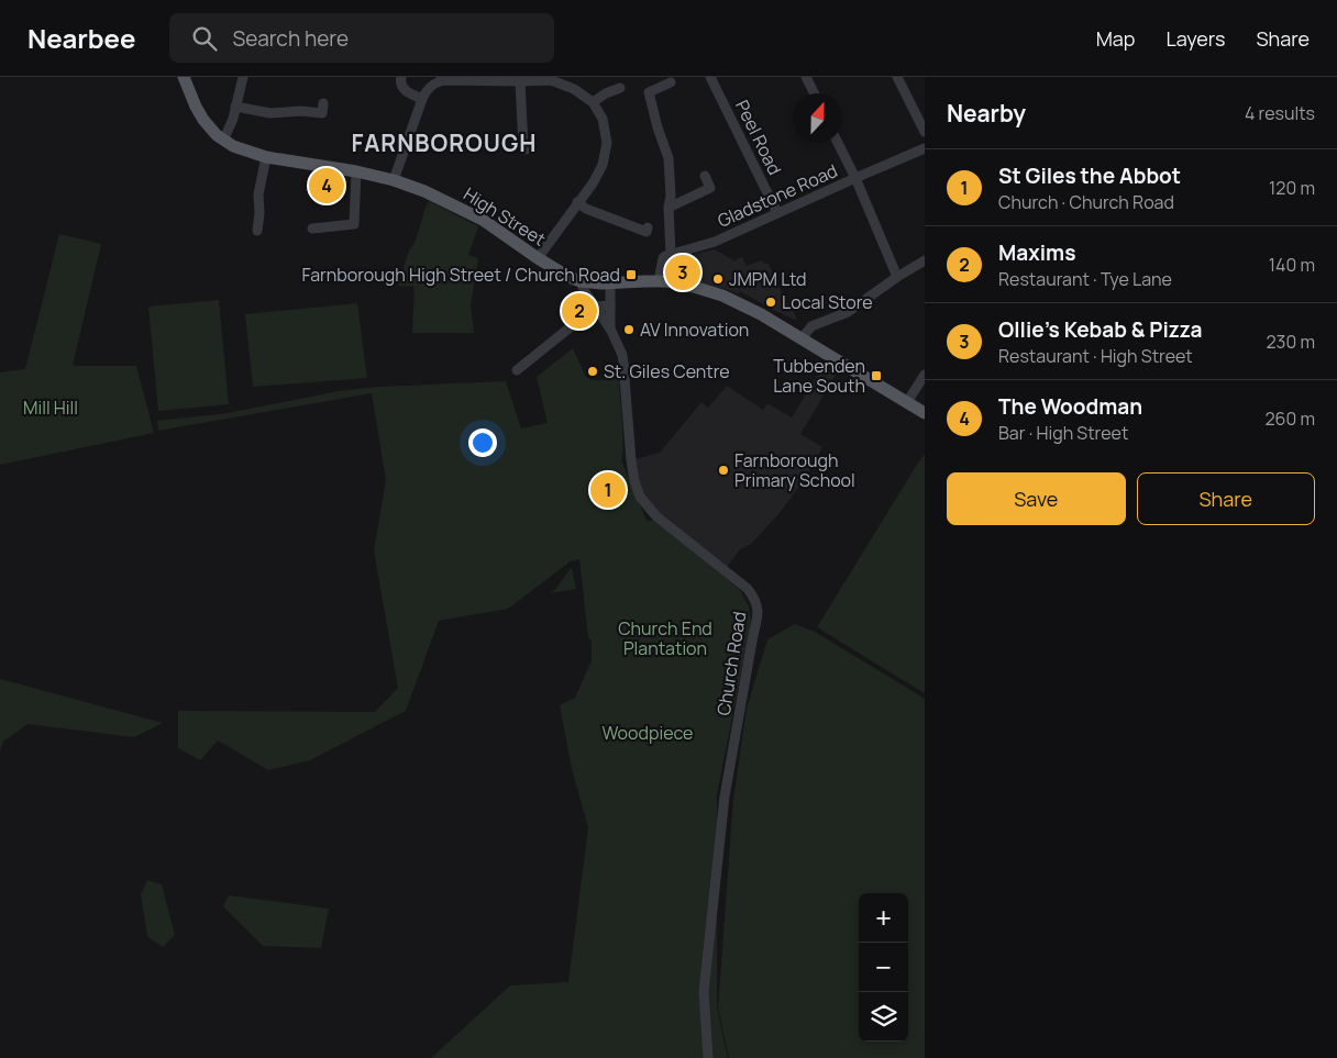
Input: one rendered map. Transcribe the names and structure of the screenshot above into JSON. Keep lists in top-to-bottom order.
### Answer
{
  "streets": {
    "main road": ["High Street"],
    "street": ["Peel Road", "Gladstone Road", "Church Road"]
  },
  "crossings": [
    ["Peel Road", "Gladstone Road"],
    ["High Street", "Church Road"]
  ],
  "districts": ["FARNBOROUGH"],
  "parks": ["Mill Hill", "Church End Plantation", "Woodpiece"],
  "places": {
    "transit": ["Farnborough High Street / Church Road", "Tubbenden Lane South"],
    "other": [
      "JMPM Ltd",
      "Local Store",
      "AV Innovation",
      "St. Giles Centre",
      "Farnborough Primary School"
    ]
  },
  "north": "top",
  "page": {
    "header": "Nearbee",
    "search": "Search here",
    "nav": ["Map", "Layers", "Share"],
    "heading": ["Nearby", "4 results"],
    "list": [
      {
        "mark": "1",
        "name": "St Giles the Abbot",
        "note": "Church · Church Road",
        "value": "120 m"
      },
      {
        "mark": "2",
        "name": "Maxims",
        "note": "Restaurant · Tye Lane",
        "value": "140 m"
      },
      {
        "mark": "3",
        "name": "Ollie's Kebab & Pizza",
        "note": "Restaurant · High Street",
        "value": "230 m"
      },
      {
        "mark": "4",
        "name": "The Woodman",
        "note": "Bar · High Street",
        "value": "260 m"
      }
    ],
    "pins": [
      "4",
      "3",
      "2",
      "1"
    ],
    "buttons": ["Save", "Share"],
    "map_buttons": ["+", "−"]
  }
}
